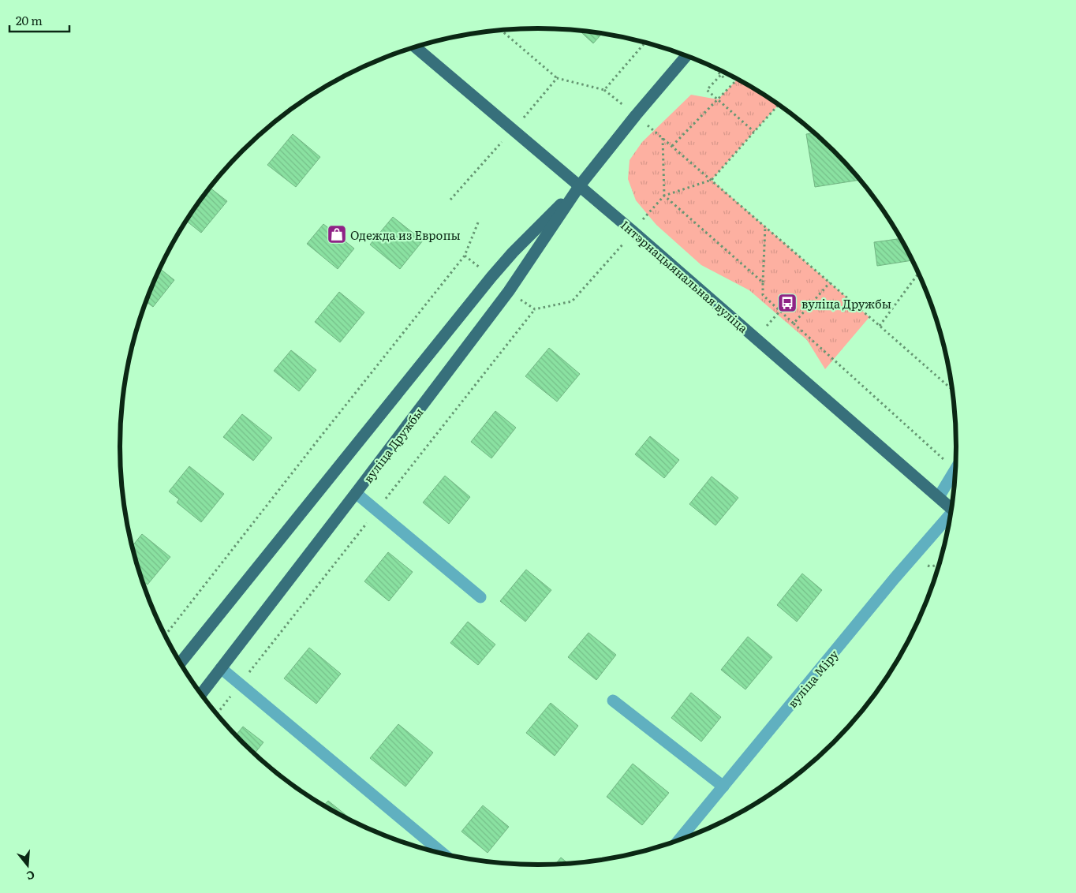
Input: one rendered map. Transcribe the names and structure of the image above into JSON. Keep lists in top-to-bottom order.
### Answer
{
  "streets": {
    "main road": ["Інтэрнацыянальная вуліца", "вуліца Дружбы"],
    "street": ["вуліца Міру"]
  },
  "crossings": [
    ["Інтэрнацыянальная вуліца", "вуліца Дружбы"]
  ],
  "places": {
    "shop": ["Одежда из Европы"],
    "bus stop": ["вуліца Дружбы"]
  },
  "scale_bar": "20 m",
  "north": "bottom"
}
